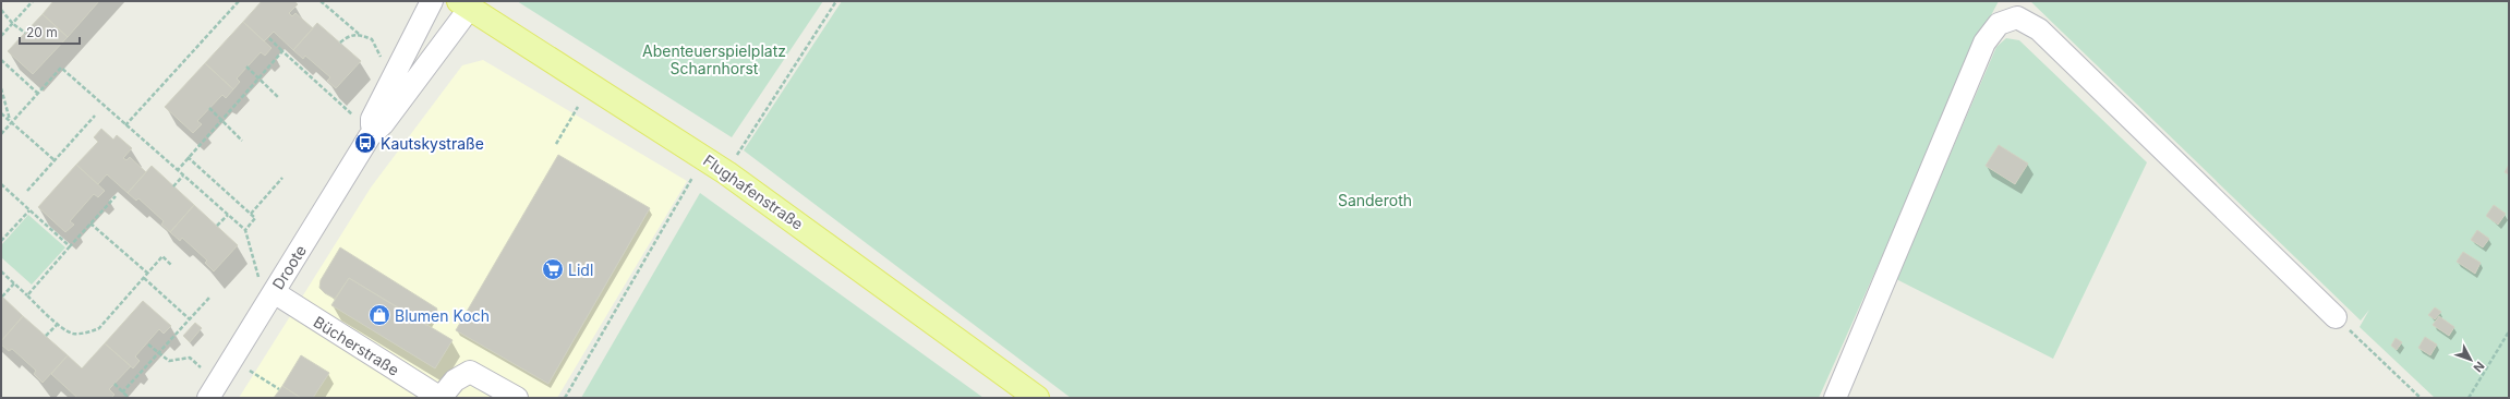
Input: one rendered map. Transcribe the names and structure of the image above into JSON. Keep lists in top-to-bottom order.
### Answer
{
  "streets": {
    "main road": ["Flughafenstraße"],
    "street": ["Droote", "Bücherstraße"]
  },
  "crossings": [
    ["Flughafenstraße", "Droote"],
    ["Droote", "Bücherstraße"]
  ],
  "parks": ["Abenteuerspielplatz Scharnhorst", "Sanderoth"],
  "places": {
    "bus stop": ["Kautskystraße"],
    "supermarket": ["Lidl"],
    "shop": ["Blumen Koch"]
  },
  "scale_bar": "20 m",
  "north": "bottom right"
}
